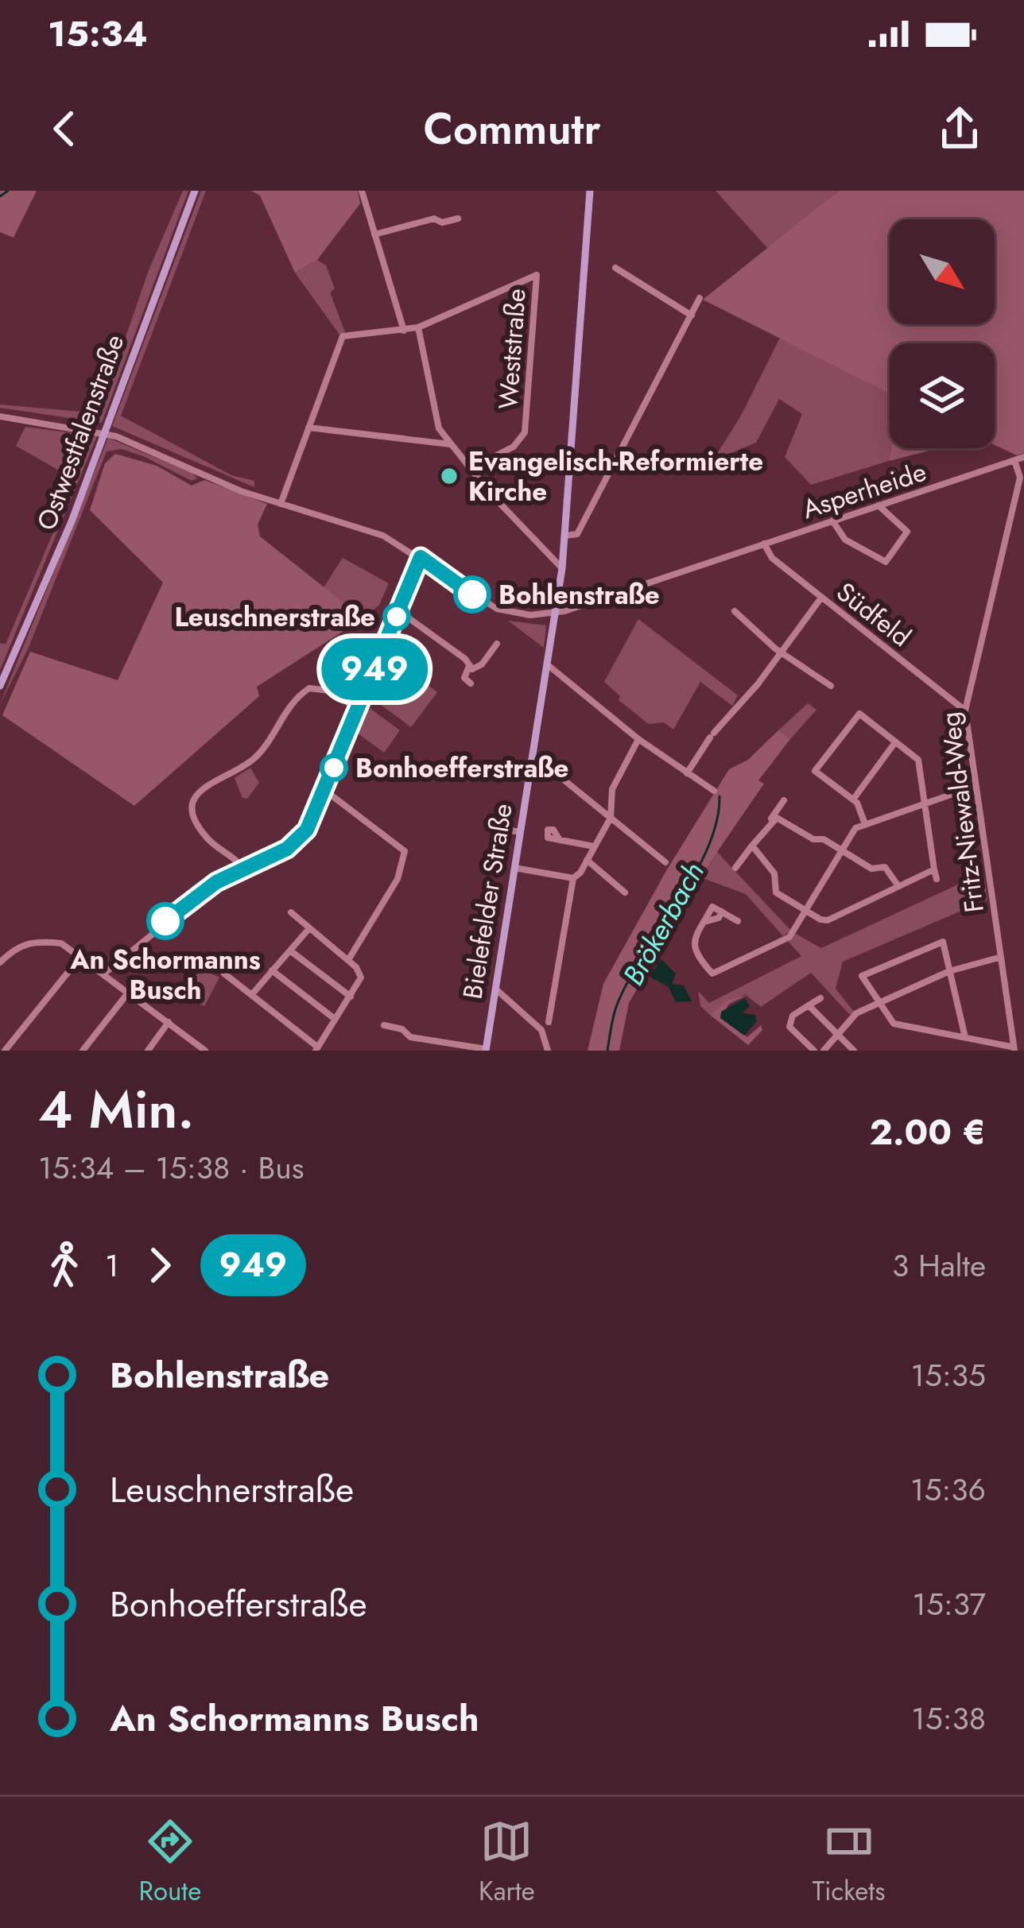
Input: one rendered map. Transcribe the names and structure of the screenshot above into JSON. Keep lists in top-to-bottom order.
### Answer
{
  "streets": {
    "main road": ["Ostwestfalenstraße", "Bielefelder Straße"],
    "street": [
      "Weststraße",
      "Asperheide",
      "Südfeld",
      "Fritz-Niewald-Weg"
    ]
  },
  "crossings": [
    ["Asperheide", "Südfeld"],
    ["Asperheide", "Fritz-Niewald-Weg"],
    ["Asperheide", "Bielefelder Straße"],
    ["Südfeld", "Fritz-Niewald-Weg"]
  ],
  "water": ["Brökerbach"],
  "places": [
    "Evangelisch-Reformierte Kirche",
    "Bohlenstraße",
    "Leuschnerstraße",
    "Bonhoefferstraße",
    "An Schormanns Busch"
  ],
  "lines": ["bus line 949"],
  "north": "bottom right",
  "page": {
    "status": "15:34",
    "header": "Commutr",
    "on_map": "949",
    "heading": ["4 Min.", "15:34 – 15:38 · Bus", "2.00 €"],
    "legs": ["1", "949", "3 Halte"],
    "list": [
      {
        "name": "Bohlenstraße",
        "value": "15:35"
      },
      {
        "name": "Leuschnerstraße",
        "value": "15:36"
      },
      {
        "name": "Bonhoefferstraße",
        "value": "15:37"
      },
      {
        "name": "An Schormanns Busch",
        "value": "15:38"
      }
    ],
    "tabs": ["Route", "Karte", "Tickets"]
  }
}
